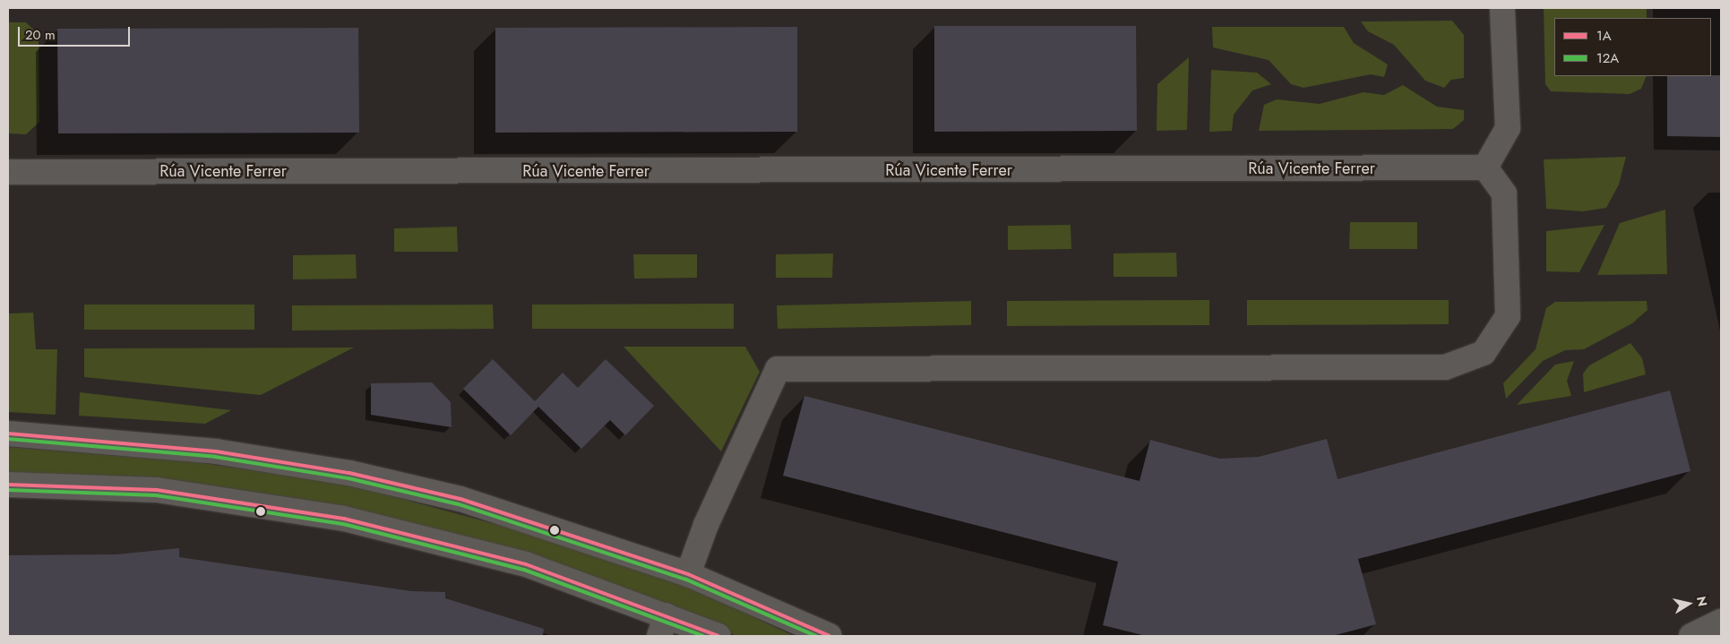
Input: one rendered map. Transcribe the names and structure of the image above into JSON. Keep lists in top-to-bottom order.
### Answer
{
  "streets": {
    "street": ["Rúa Vicente Ferrer"]
  },
  "lines": ["transit line 1A", "transit line 12A"],
  "legend": ["1A", "12A"],
  "scale_bar": "20 m",
  "north": "right"
}
